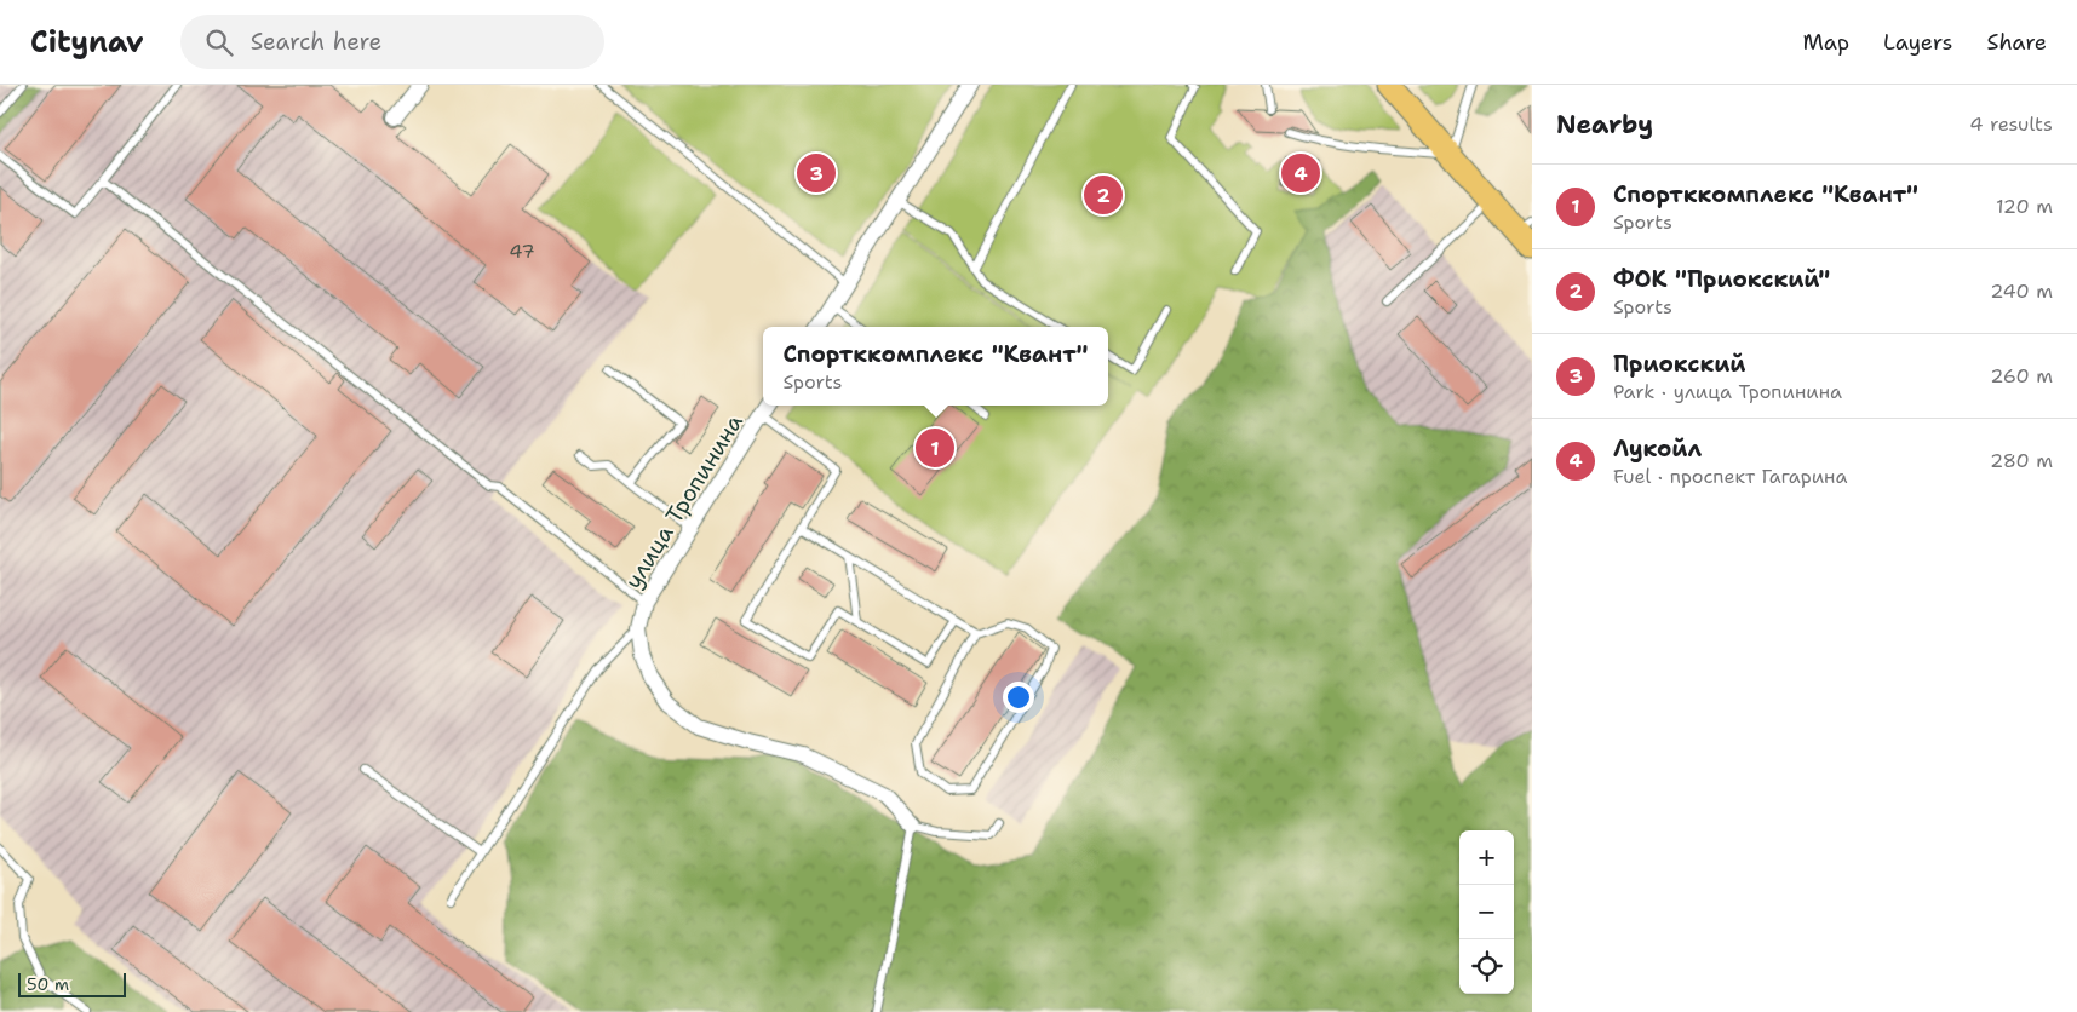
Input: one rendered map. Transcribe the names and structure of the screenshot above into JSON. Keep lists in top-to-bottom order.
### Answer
{
  "streets": {
    "street": ["улица Тропинина"]
  },
  "house_numbers": ["47"],
  "scale_bar": "50 m",
  "page": {
    "header": "Citynav",
    "search": "Search here",
    "nav": ["Map", "Layers", "Share"],
    "heading": ["Nearby", "4 results"],
    "pins": [
      "3",
      "4",
      "2",
      "1"
    ],
    "list": [
      {
        "mark": "1",
        "name": "Спортккомплекс \"Квант\"",
        "note": "Sports",
        "value": "120 m"
      },
      {
        "mark": "2",
        "name": "ФОК \"Приокский\"",
        "note": "Sports",
        "value": "240 m"
      },
      {
        "mark": "3",
        "name": "Приокский",
        "note": "Park · улица Тропинина",
        "value": "260 m"
      },
      {
        "mark": "4",
        "name": "Лукойл",
        "note": "Fuel · проспект Гагарина",
        "value": "280 m"
      }
    ],
    "popup": ["Спортккомплекс \"Квант\"", "Sports"],
    "map_buttons": ["+", "−"],
    "scale": "50 m"
  }
}
